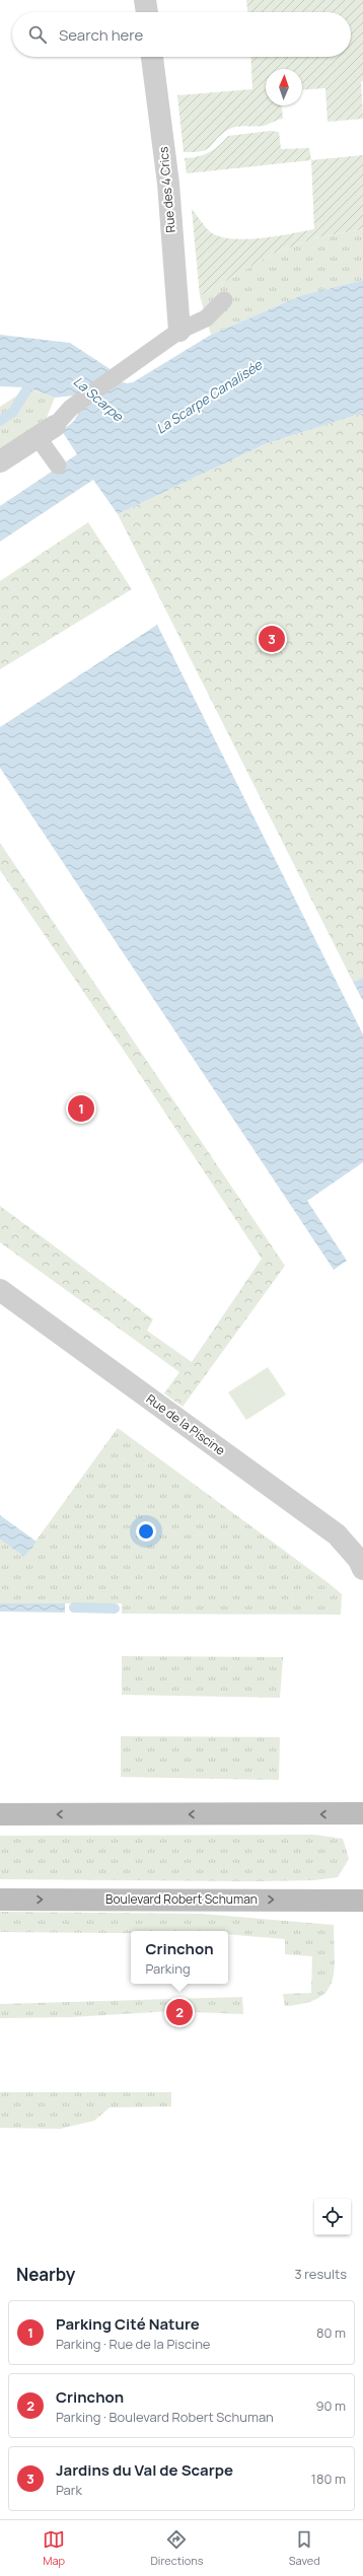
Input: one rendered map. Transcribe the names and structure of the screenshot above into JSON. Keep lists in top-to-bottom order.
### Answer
{
  "streets": {
    "main road": ["Boulevard Robert Schuman"],
    "street": ["Rue des 4 Crics", "Rue de la Piscine"]
  },
  "water": ["La Scarpe Canalisée", "La Scarpe"],
  "north": "top",
  "page": {
    "search": "Search here",
    "pins": ["3", "1", "2"],
    "popup": ["Crinchon", "Parking"],
    "heading": ["Nearby", "3 results"],
    "list": [
      {
        "mark": "1",
        "name": "Parking Cité Nature",
        "note": "Parking · Rue de la Piscine",
        "value": "80 m"
      },
      {
        "mark": "2",
        "name": "Crinchon",
        "note": "Parking · Boulevard Robert Schuman",
        "value": "90 m"
      },
      {
        "mark": "3",
        "name": "Jardins du Val de Scarpe",
        "note": "Park",
        "value": "180 m"
      }
    ],
    "nav": ["Map", "Directions", "Saved"]
  }
}
